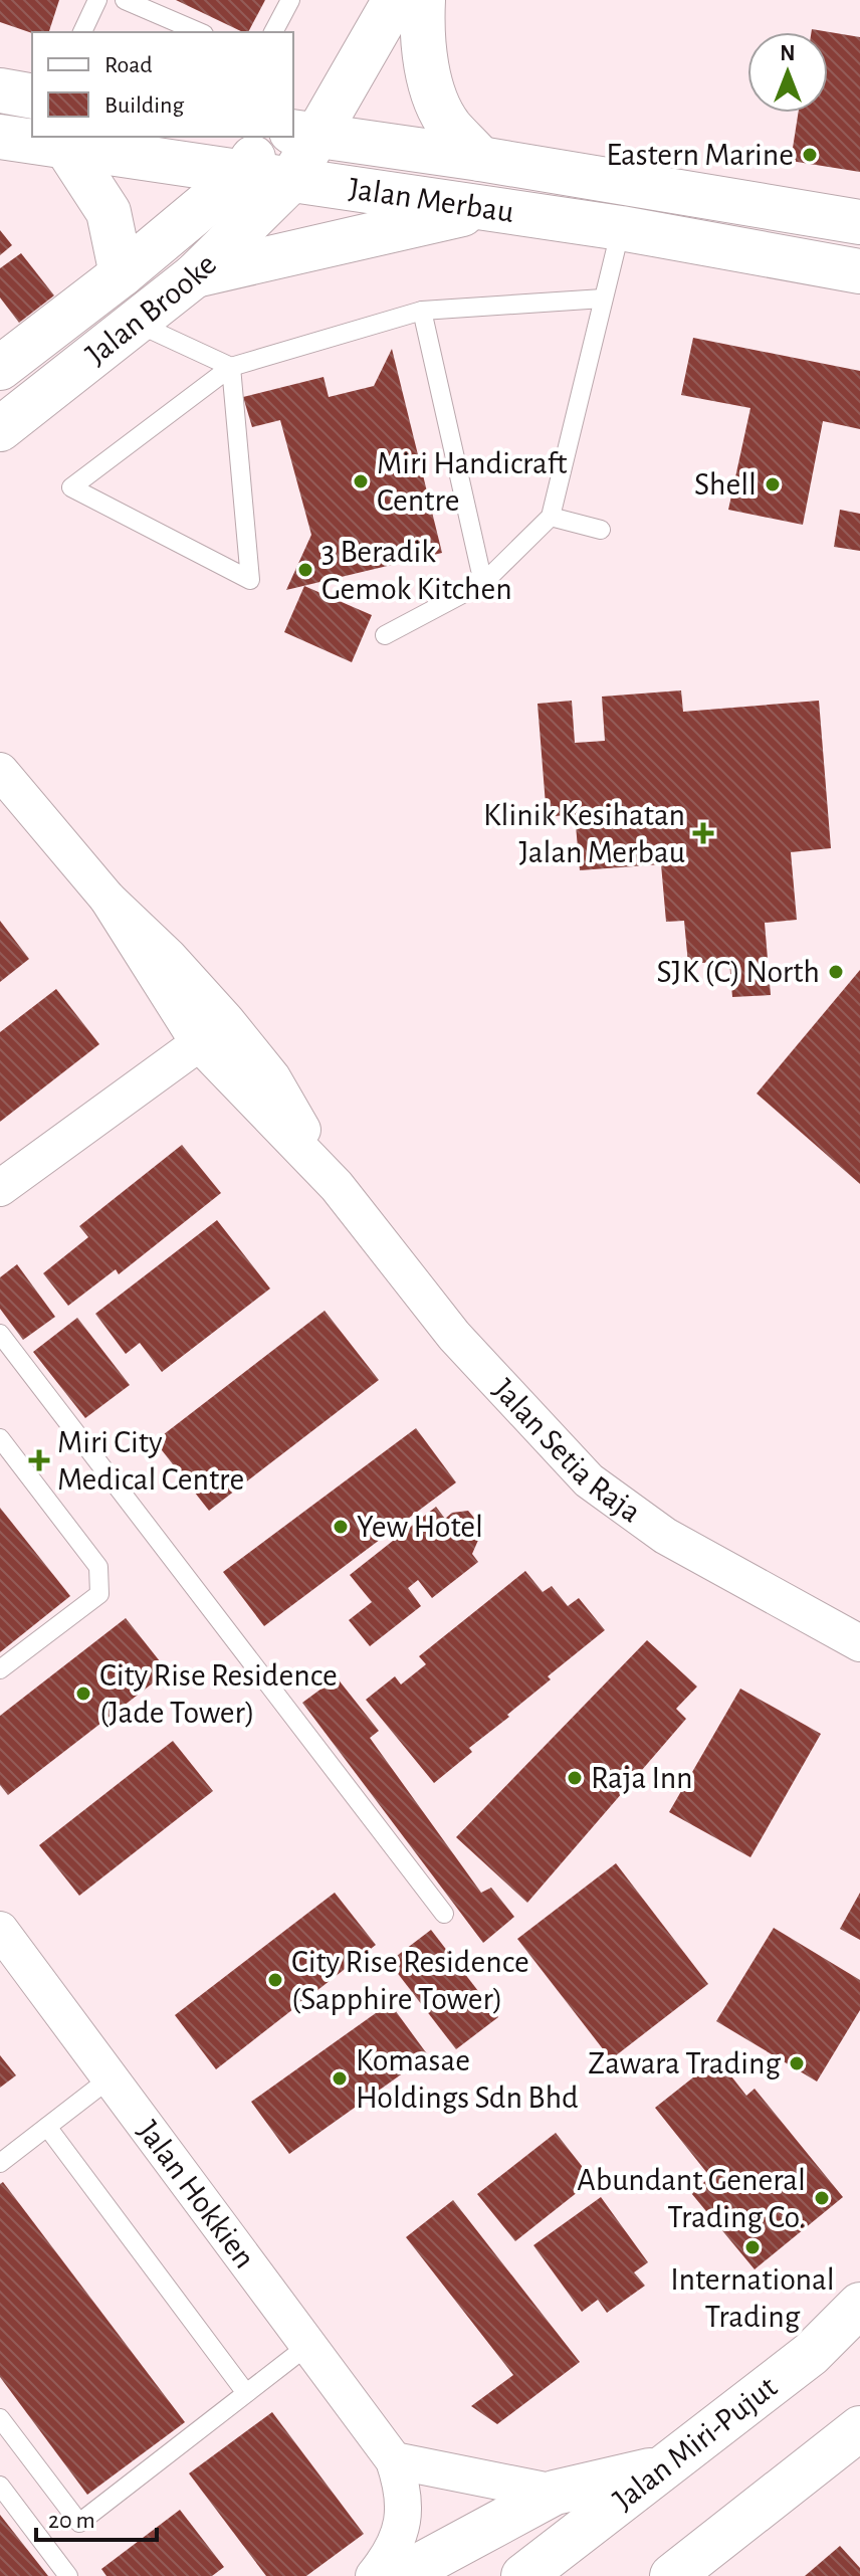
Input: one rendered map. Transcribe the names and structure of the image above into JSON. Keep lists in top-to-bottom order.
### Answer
{
  "streets": {
    "main road": ["Jalan Merbau", "Jalan Brooke", "Jalan Miri-Pujut"],
    "street": ["Jalan Setia Raja", "Jalan Hokkien"]
  },
  "crossings": [
    ["Jalan Merbau", "Jalan Brooke"]
  ],
  "places": {
    "other": [
      "Eastern Marine",
      "Miri Handicraft Centre",
      "Shell",
      "3 Beradik Gemok Kitchen",
      "SJK (C) North",
      "Yew Hotel",
      "City Rise Residence (Jade Tower)",
      "Raja Inn",
      "City Rise Residence (Sapphire Tower)",
      "Zawara Trading",
      "Komasae Holdings Sdn Bhd",
      "Abundant General Trading Co.",
      "International Trading"
    ],
    "health": ["Klinik Kesihatan Jalan Merbau", "Miri City Medical Centre"]
  },
  "legend": ["Road", "Building"],
  "scale_bar": "20 m",
  "north": "top"
}
